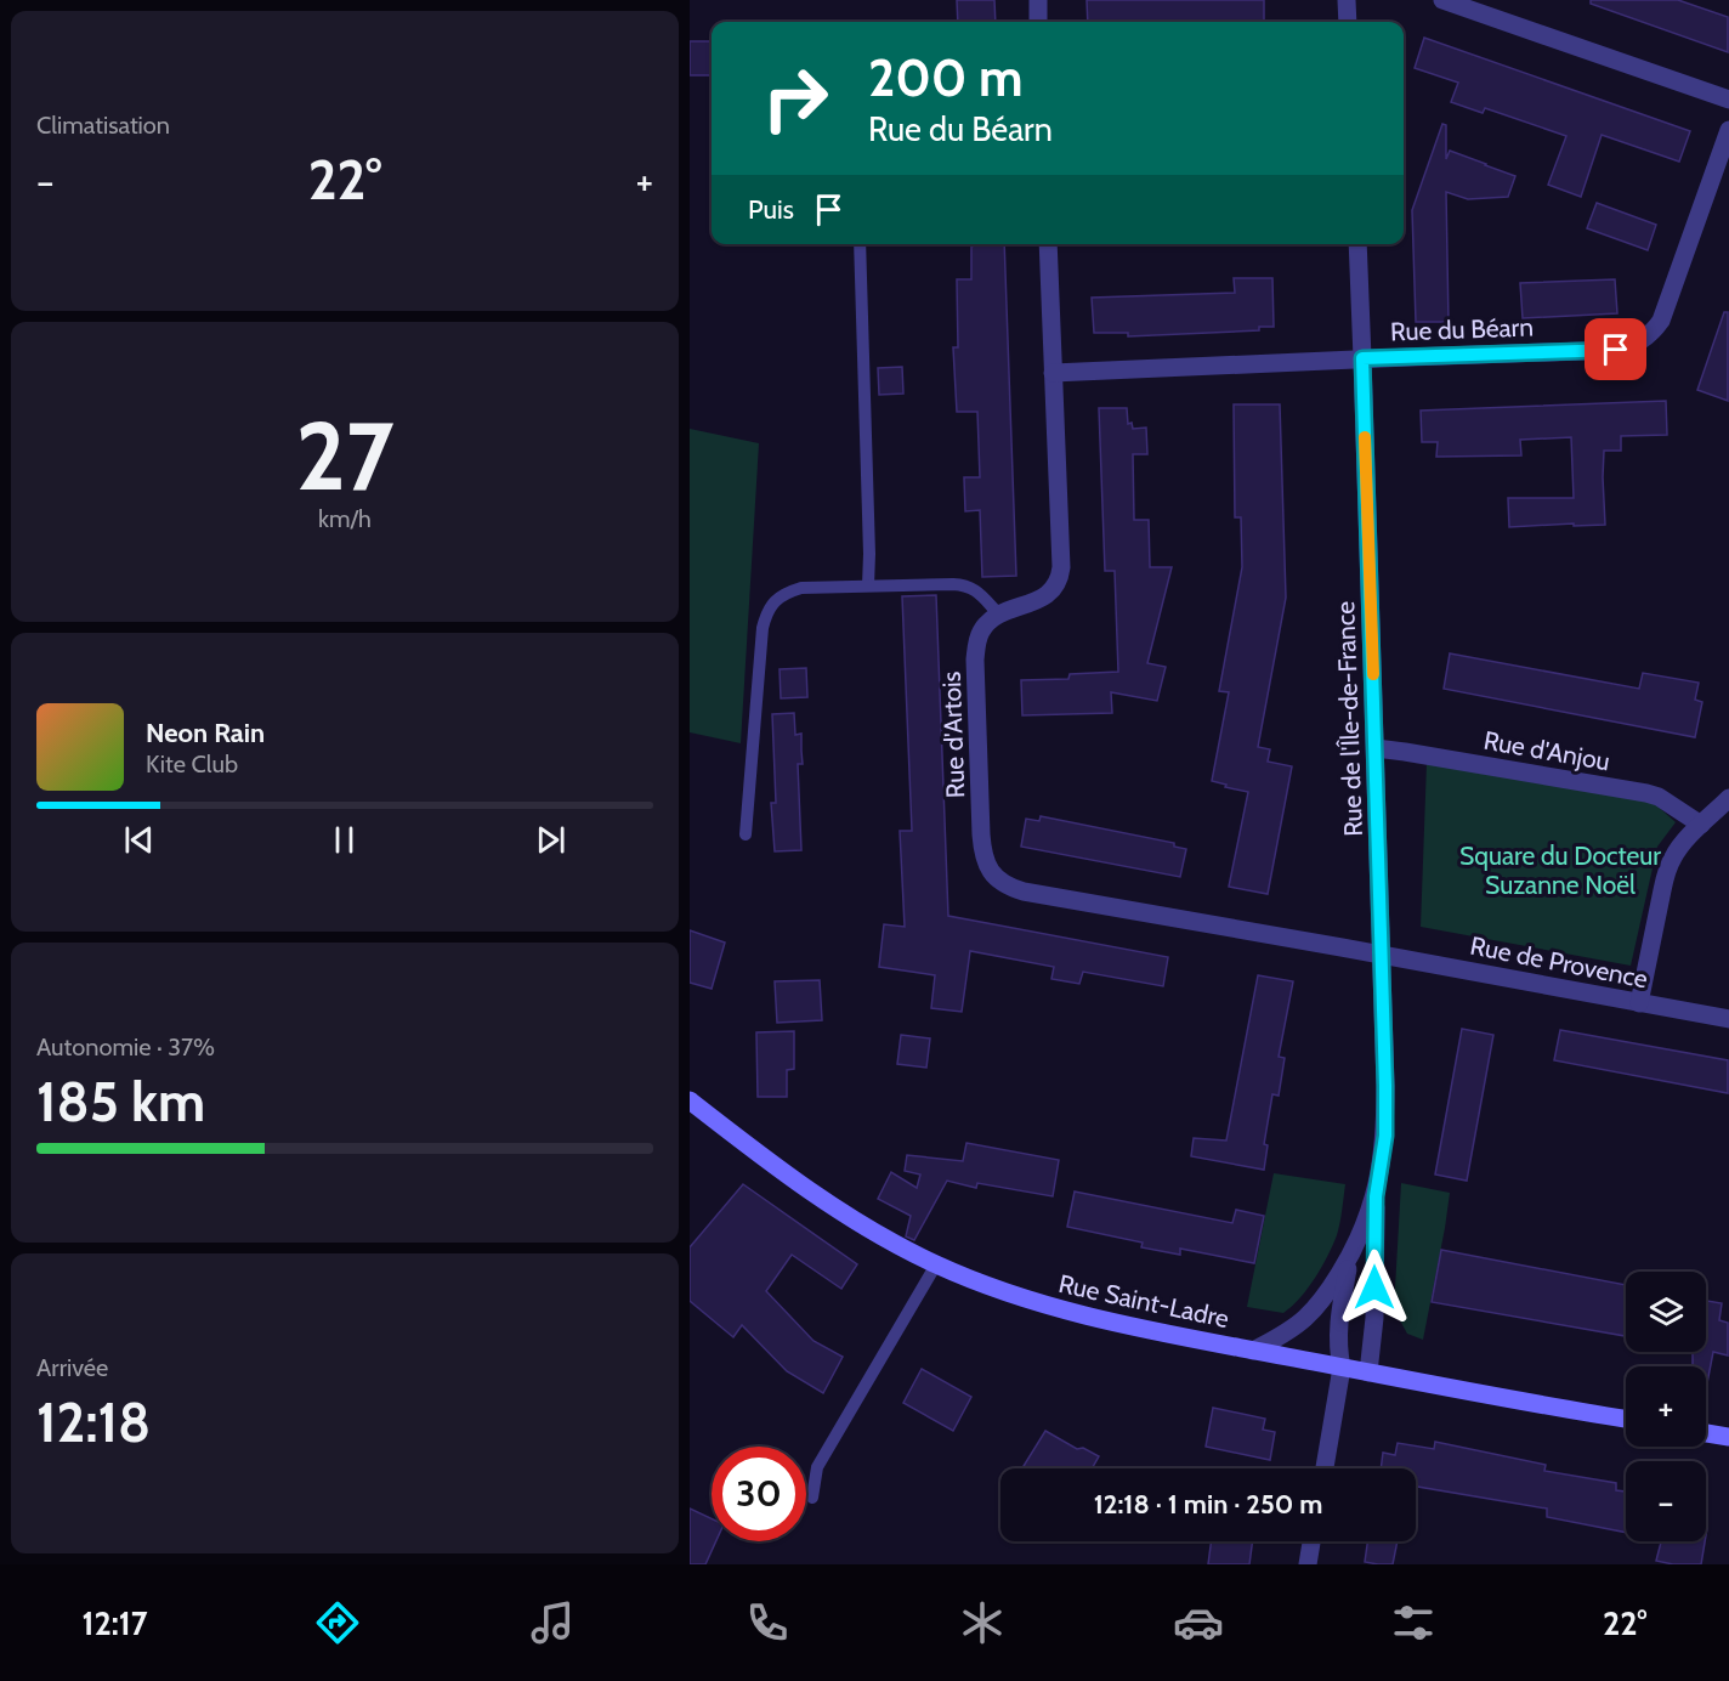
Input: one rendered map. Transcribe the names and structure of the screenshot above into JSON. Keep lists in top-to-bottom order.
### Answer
{
  "streets": {
    "street": [
      "Rue du Béarn",
      "Rue de l'Île-de-France",
      "Rue d'Artois",
      "Rue d'Anjou",
      "Rue de Provence",
      "Rue Saint-Ladre"
    ]
  },
  "crossings": [
    ["Rue du Béarn", "Rue de l'Île-de-France"],
    ["Rue de l'Île-de-France", "Rue d'Artois"],
    ["Rue de l'Île-de-France", "Rue d'Anjou"],
    ["Rue de l'Île-de-France", "Rue de Provence"],
    ["Rue de l'Île-de-France", "Rue Saint-Ladre"],
    ["Rue d'Artois", "Rue de Provence"]
  ],
  "parks": ["Square du Docteur Suzanne Noël"],
  "page": {
    "tile": [
      "Climatisation",
      ["27", "km/h"],
      ["Autonomie · 37%", "185 km"],
      ["Arrivée", "12:18"]
    ],
    "turn": ["200 m", "Rue du Béarn"],
    "heat": ["−", "22°", "+"],
    "then": "Puis",
    "song": ["Neon Rain", "Kite Club"],
    "map_buttons": ["+", "−"],
    "limit": "30",
    "trip": "12:18 · 1 min · 250 m",
    "tabs": ["12:17", "22°"]
  }
}
